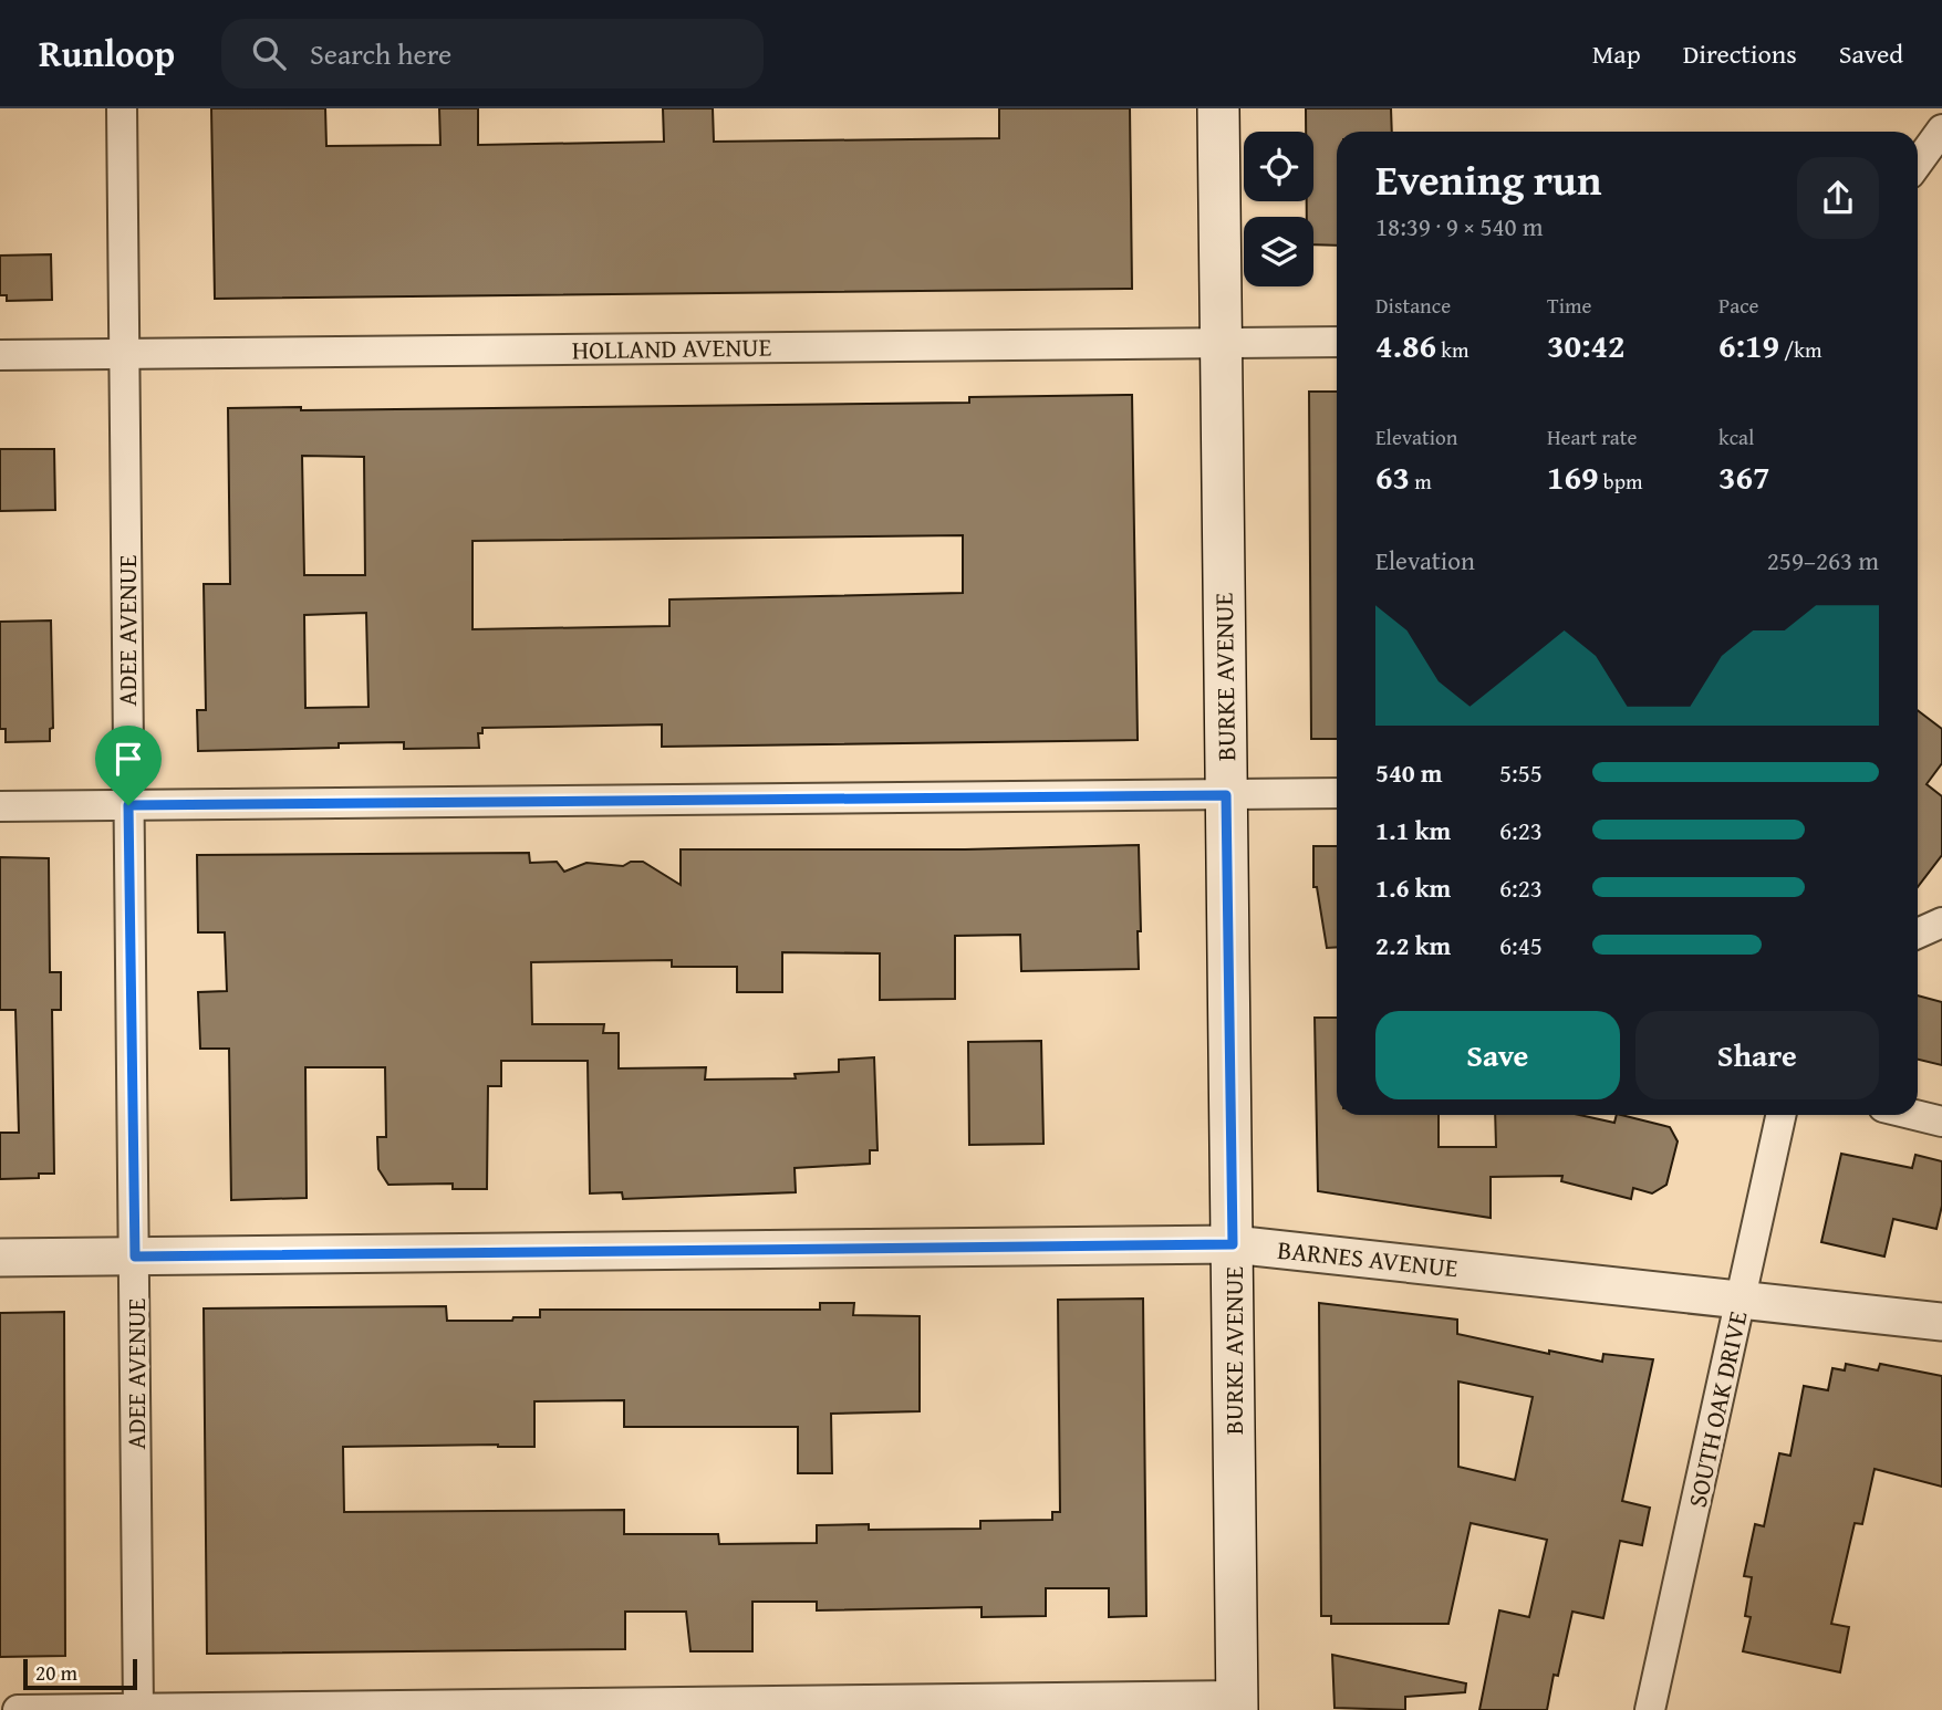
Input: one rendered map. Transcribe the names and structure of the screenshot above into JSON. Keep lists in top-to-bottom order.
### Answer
{
  "streets": {
    "main road": ["BURKE AVENUE"],
    "street": [
      "HOLLAND AVENUE",
      "ADEE AVENUE",
      "BARNES AVENUE",
      "SOUTH OAK DRIVE"
    ]
  },
  "crossings": [
    ["HOLLAND AVENUE", "ADEE AVENUE"],
    ["HOLLAND AVENUE", "BURKE AVENUE"],
    ["ADEE AVENUE", "BARNES AVENUE"],
    ["BURKE AVENUE", "BARNES AVENUE"],
    ["BARNES AVENUE", "SOUTH OAK DRIVE"]
  ],
  "scale_bar": "20 m",
  "page": {
    "header": "Runloop",
    "search": "Search here",
    "nav": ["Map", "Directions", "Saved"],
    "heading": ["Evening run", "18:39 · 9 × 540 m"],
    "stats": [
      ["Distance", "4.86 km"],
      ["Time", "30:42"],
      ["Pace", "6:19 /km"],
      ["Elevation", "63 m"],
      ["Heart rate", "169 bpm"],
      ["kcal", "367"]
    ],
    "chart": ["Elevation", "259–263 m"],
    "list": [
      {
        "name": "540 m",
        "note": "5:55"
      },
      {
        "name": "1.1 km",
        "note": "6:23"
      },
      {
        "name": "1.6 km",
        "note": "6:23"
      },
      {
        "name": "2.2 km",
        "note": "6:45"
      }
    ],
    "buttons": ["Save", "Share"],
    "scale": "20 m"
  }
}
